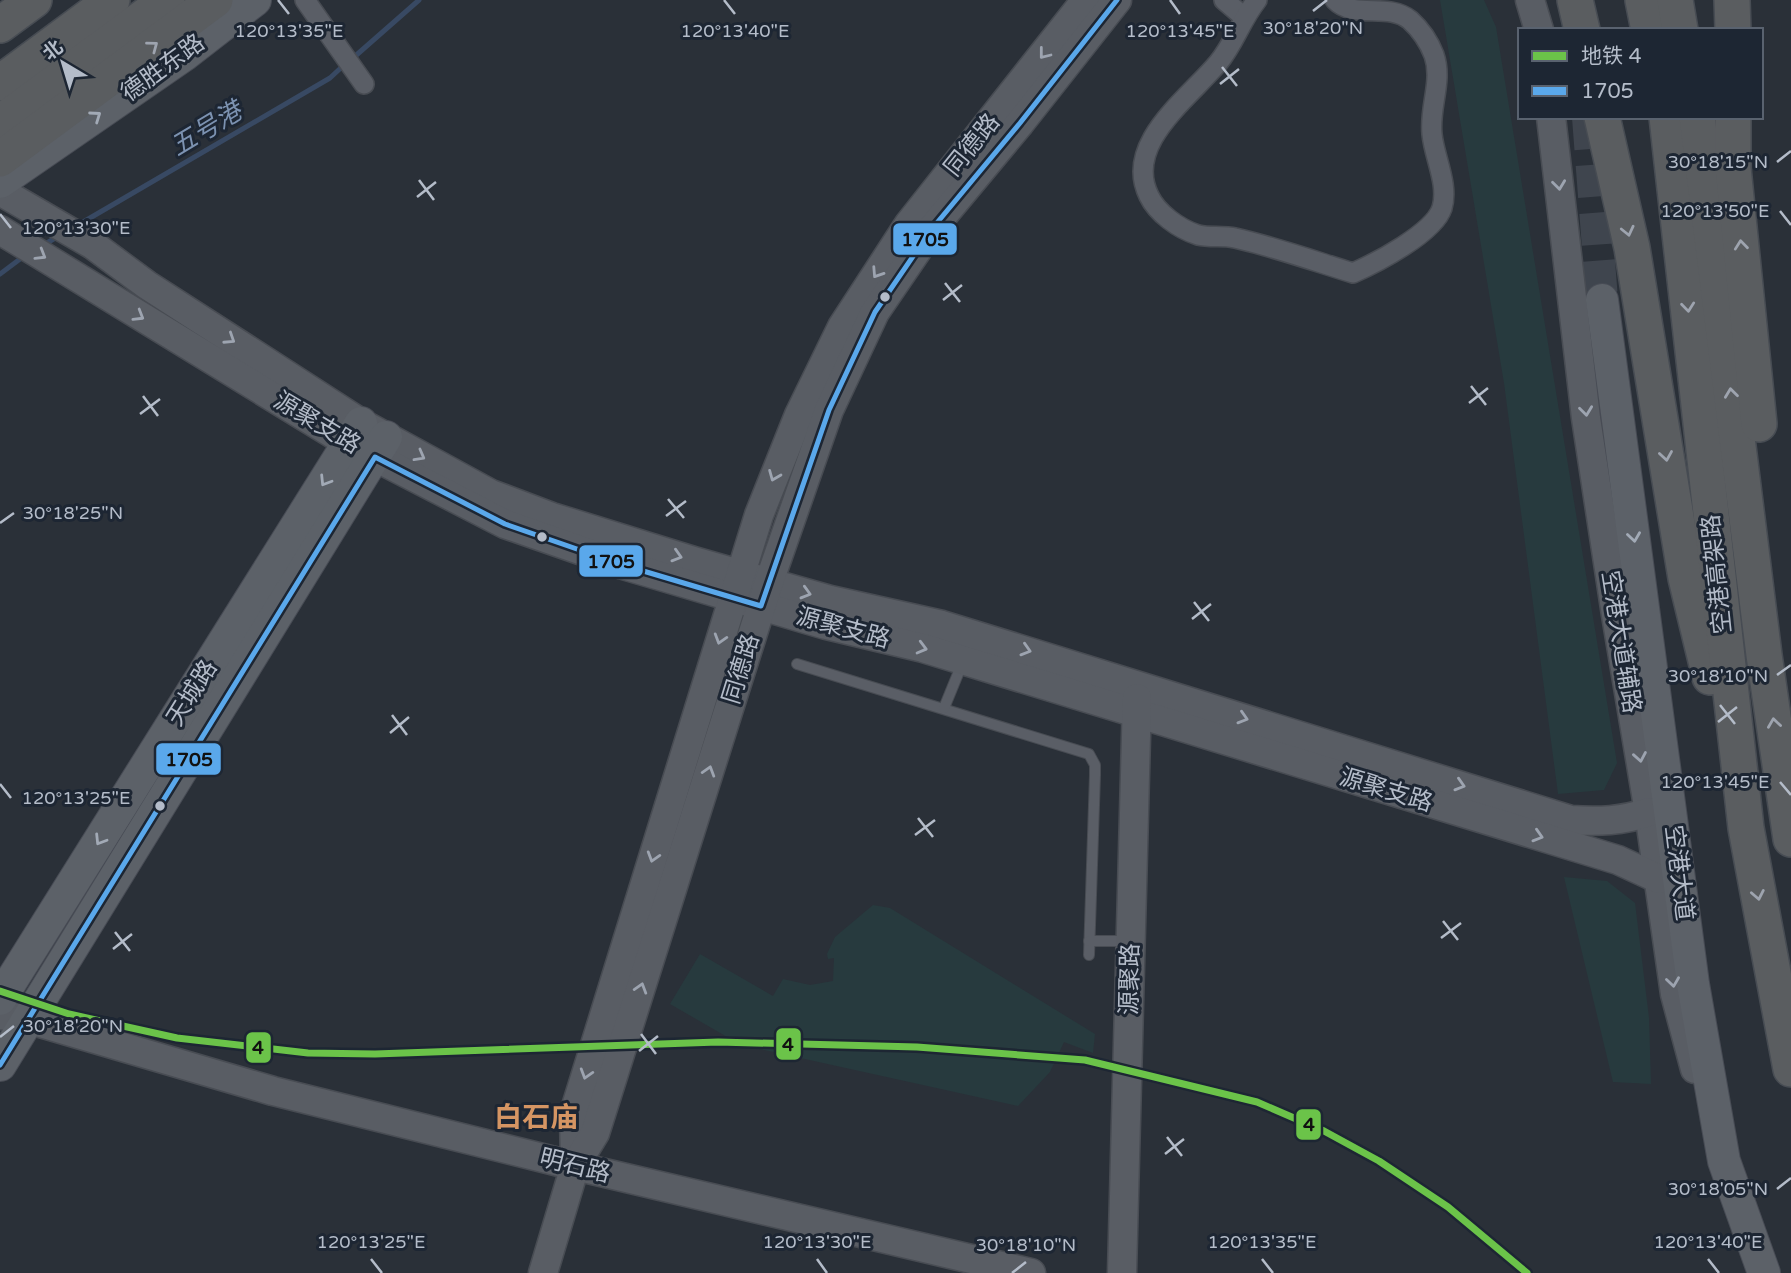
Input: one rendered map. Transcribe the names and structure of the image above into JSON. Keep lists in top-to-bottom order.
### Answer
{
  "streets": {
    "highway": ["空港高架路"],
    "main road": ["德胜东路", "天城路", "空港大道"],
    "street": [
      "同德路",
      "源聚支路",
      "空港大道辅路",
      "源聚路",
      "明石路"
    ]
  },
  "crossings": [
    ["同德路", "源聚支路"],
    ["同德路", "明石路"],
    ["源聚支路", "空港大道辅路"],
    ["源聚支路", "天城路"],
    ["源聚支路", "源聚路"],
    ["空港大道辅路", "空港大道"],
    ["天城路", "明石路"]
  ],
  "one_way": [
    "德胜东路",
    "源聚支路",
    "空港大道辅路",
    "空港大道"
  ],
  "districts": ["白石庙"],
  "water": ["五号港"],
  "lines": ["transit line 1705", "metro line 4"],
  "legend": ["地铁 4", "1705"],
  "north": "top left",
  "coordinates": [
    "30°18'20\"N",
    "120°13'35\"E",
    "120°13'40\"E",
    "120°13'45\"E",
    "30°18'15\"N",
    "120°13'50\"E",
    "120°13'30\"E",
    "30°18'25\"N",
    "30°18'10\"N",
    "120°13'25\"E",
    "30°18'05\"N"
  ]
}
